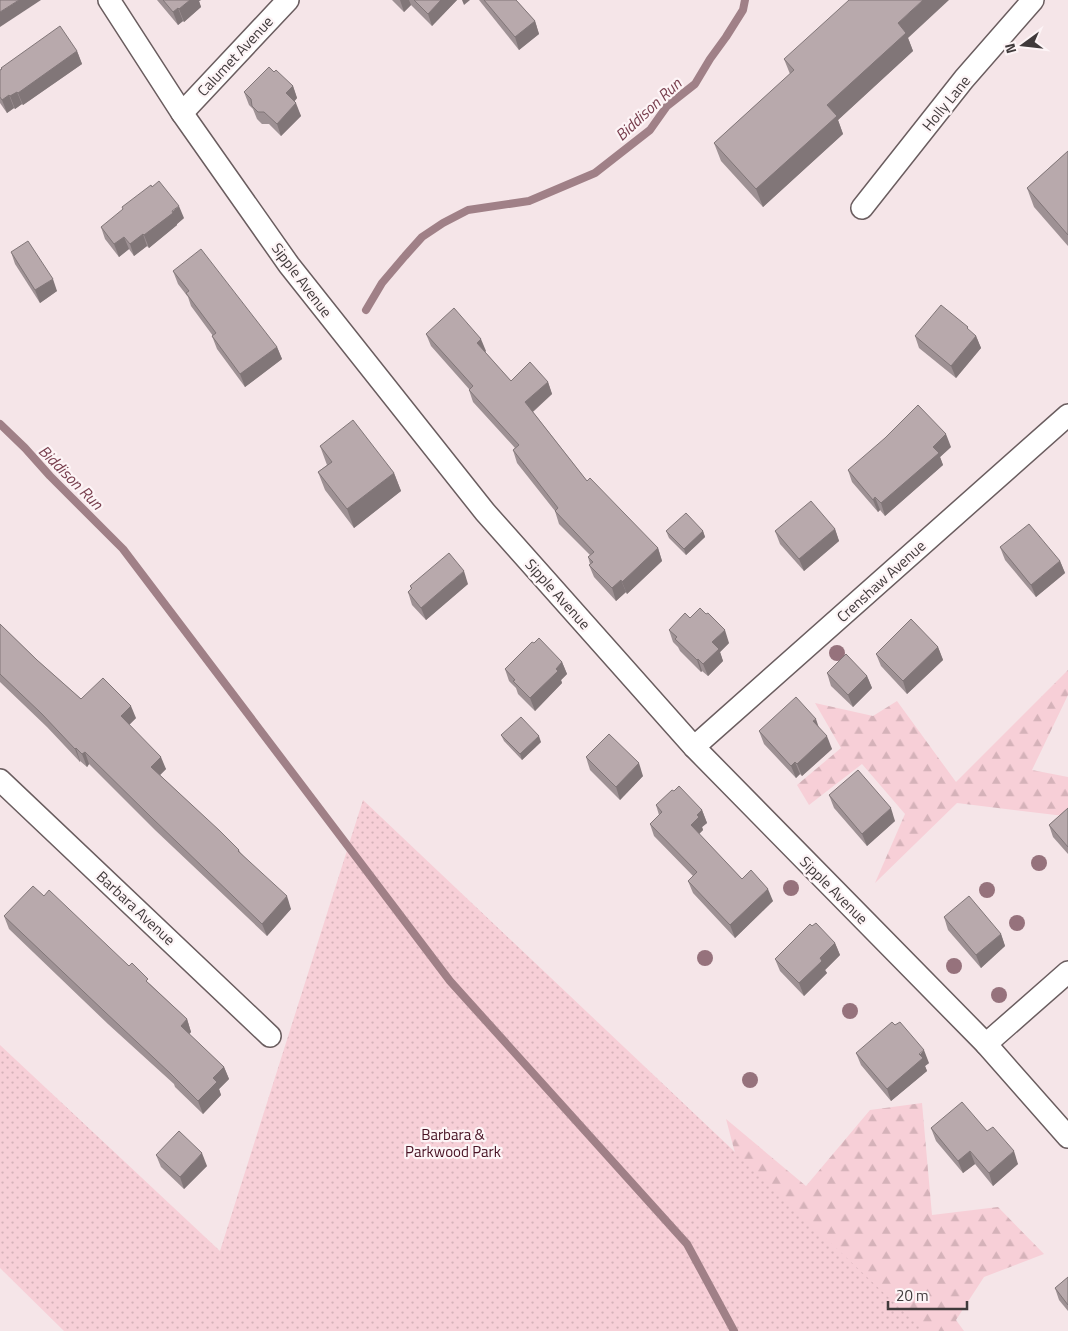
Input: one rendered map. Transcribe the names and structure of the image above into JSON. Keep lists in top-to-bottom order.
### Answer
{
  "streets": {
    "street": [
      "Calumet Avenue",
      "Holly Lane",
      "Sipple Avenue",
      "Crenshaw Avenue",
      "Barbara Avenue"
    ]
  },
  "crossings": [
    ["Calumet Avenue", "Sipple Avenue"],
    ["Sipple Avenue", "Crenshaw Avenue"]
  ],
  "water": ["Biddison Run"],
  "parks": ["Barbara & Parkwood Park"],
  "scale_bar": "20 m",
  "north": "left"
}
